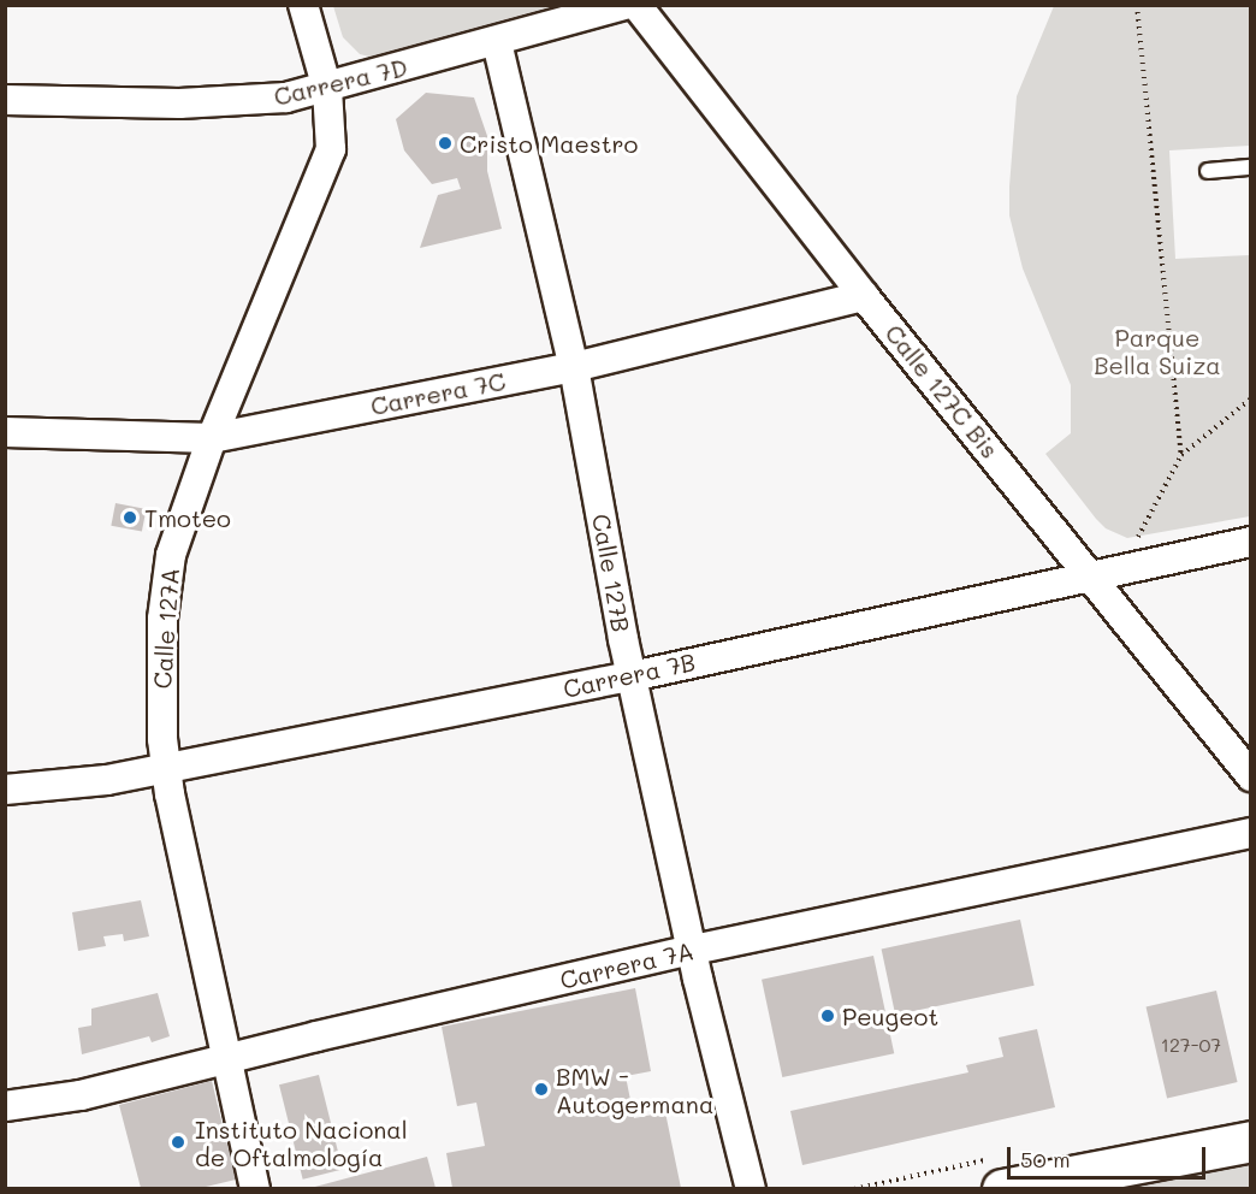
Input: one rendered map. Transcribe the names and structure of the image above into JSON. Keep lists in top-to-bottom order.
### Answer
{
  "streets": {
    "street": [
      "Carrera 7D",
      "Calle 127C Bis",
      "Carrera 7C",
      "Calle 127B",
      "Calle 127A",
      "Carrera 7B",
      "Carrera 7A"
    ]
  },
  "crossings": [
    ["Carrera 7D", "Calle 127B"],
    ["Carrera 7D", "Calle 127A"],
    ["Calle 127C Bis", "Carrera 7C"],
    ["Calle 127C Bis", "Carrera 7B"],
    ["Carrera 7C", "Calle 127B"],
    ["Carrera 7C", "Calle 127A"],
    ["Calle 127B", "Carrera 7B"],
    ["Calle 127B", "Carrera 7A"],
    ["Calle 127A", "Carrera 7B"],
    ["Calle 127A", "Carrera 7A"]
  ],
  "parks": ["Parque Bella Suiza"],
  "places": [
    "Cristo Maestro",
    "Tmoteo",
    "Peugeot",
    "BMW - Autogermana",
    "Instituto Nacional de Oftalmología"
  ],
  "house_numbers": ["127-07"],
  "scale_bar": "50 m"
}
